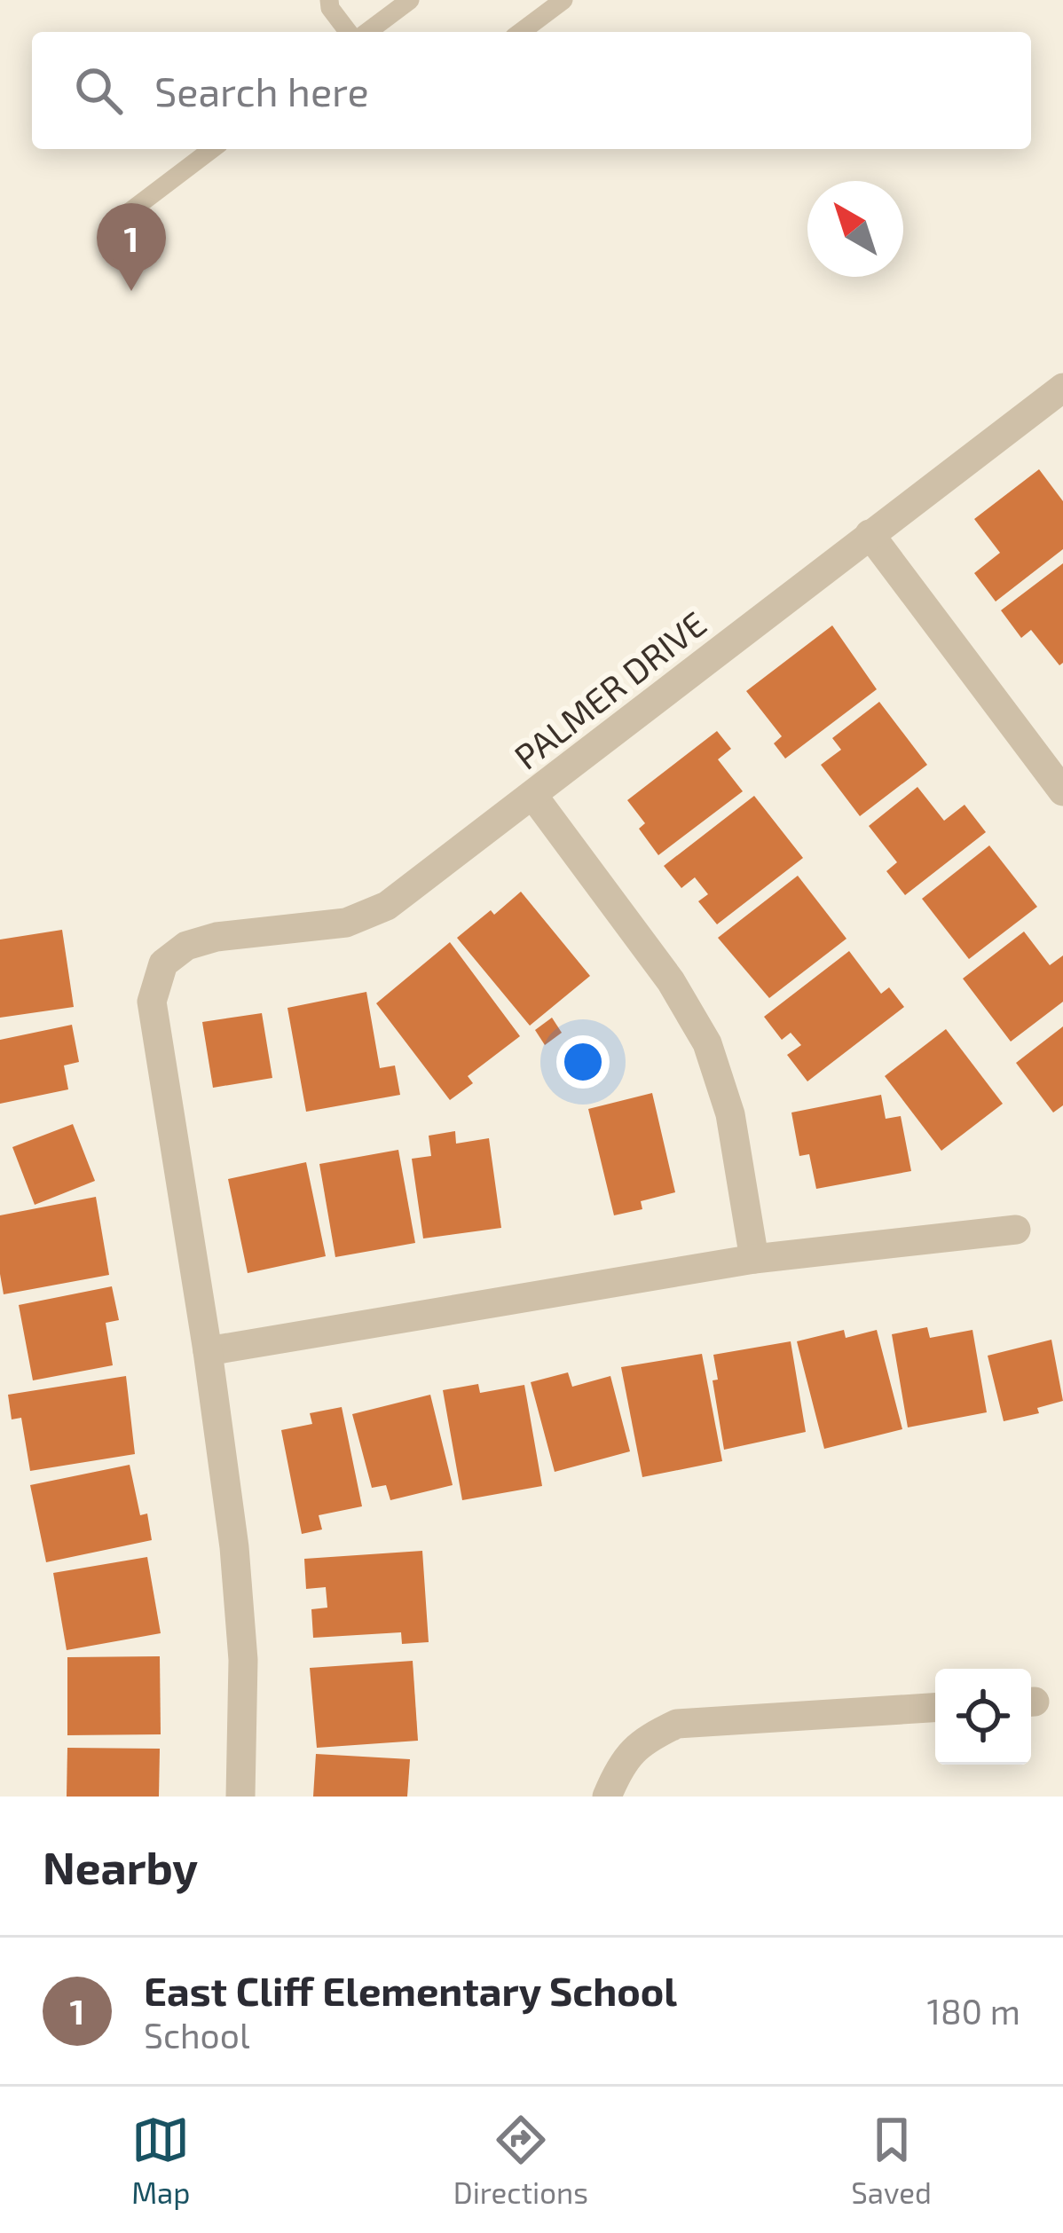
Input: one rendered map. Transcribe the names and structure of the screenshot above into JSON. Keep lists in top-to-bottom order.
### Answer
{
  "streets": {
    "street": ["PALMER DRIVE"]
  },
  "north": "top left",
  "page": {
    "search": "Search here",
    "pins": "1",
    "heading": "Nearby",
    "list": [
      {
        "mark": "1",
        "name": "East Cliff Elementary School",
        "note": "School",
        "value": "180 m"
      }
    ],
    "nav": ["Map", "Directions", "Saved"]
  }
}
